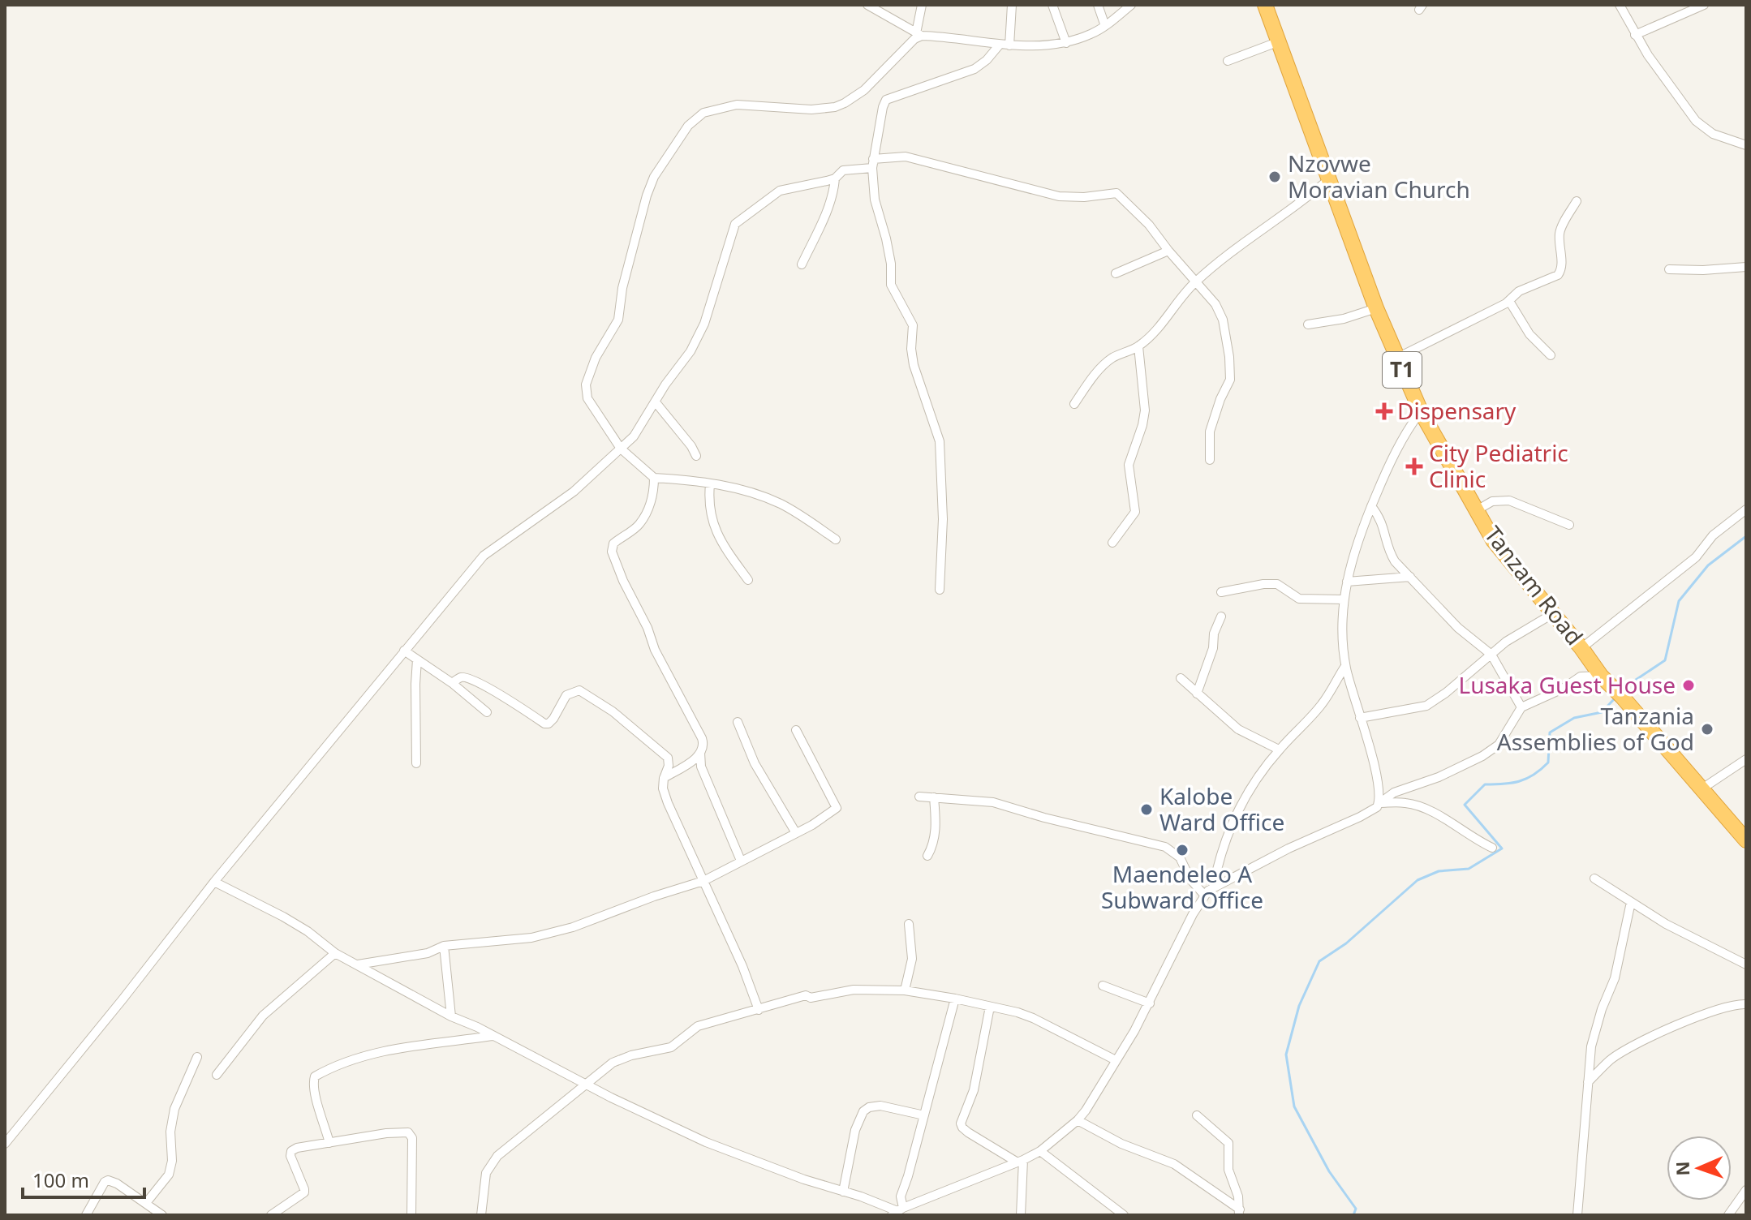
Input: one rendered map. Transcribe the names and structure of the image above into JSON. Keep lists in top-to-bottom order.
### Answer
{
  "streets": {
    "highway": ["T1", "Tanzam Road"]
  },
  "places": {
    "other": [
      "Nzovwe Moravian Church",
      "Lusaka Guest House",
      "Tanzania Assemblies of God",
      "Kalobe Ward Office",
      "Maendeleo A Subward Office"
    ],
    "health": ["Dispensary", "City Pediatric Clinic"]
  },
  "scale_bar": "100 m",
  "north": "left"
}
